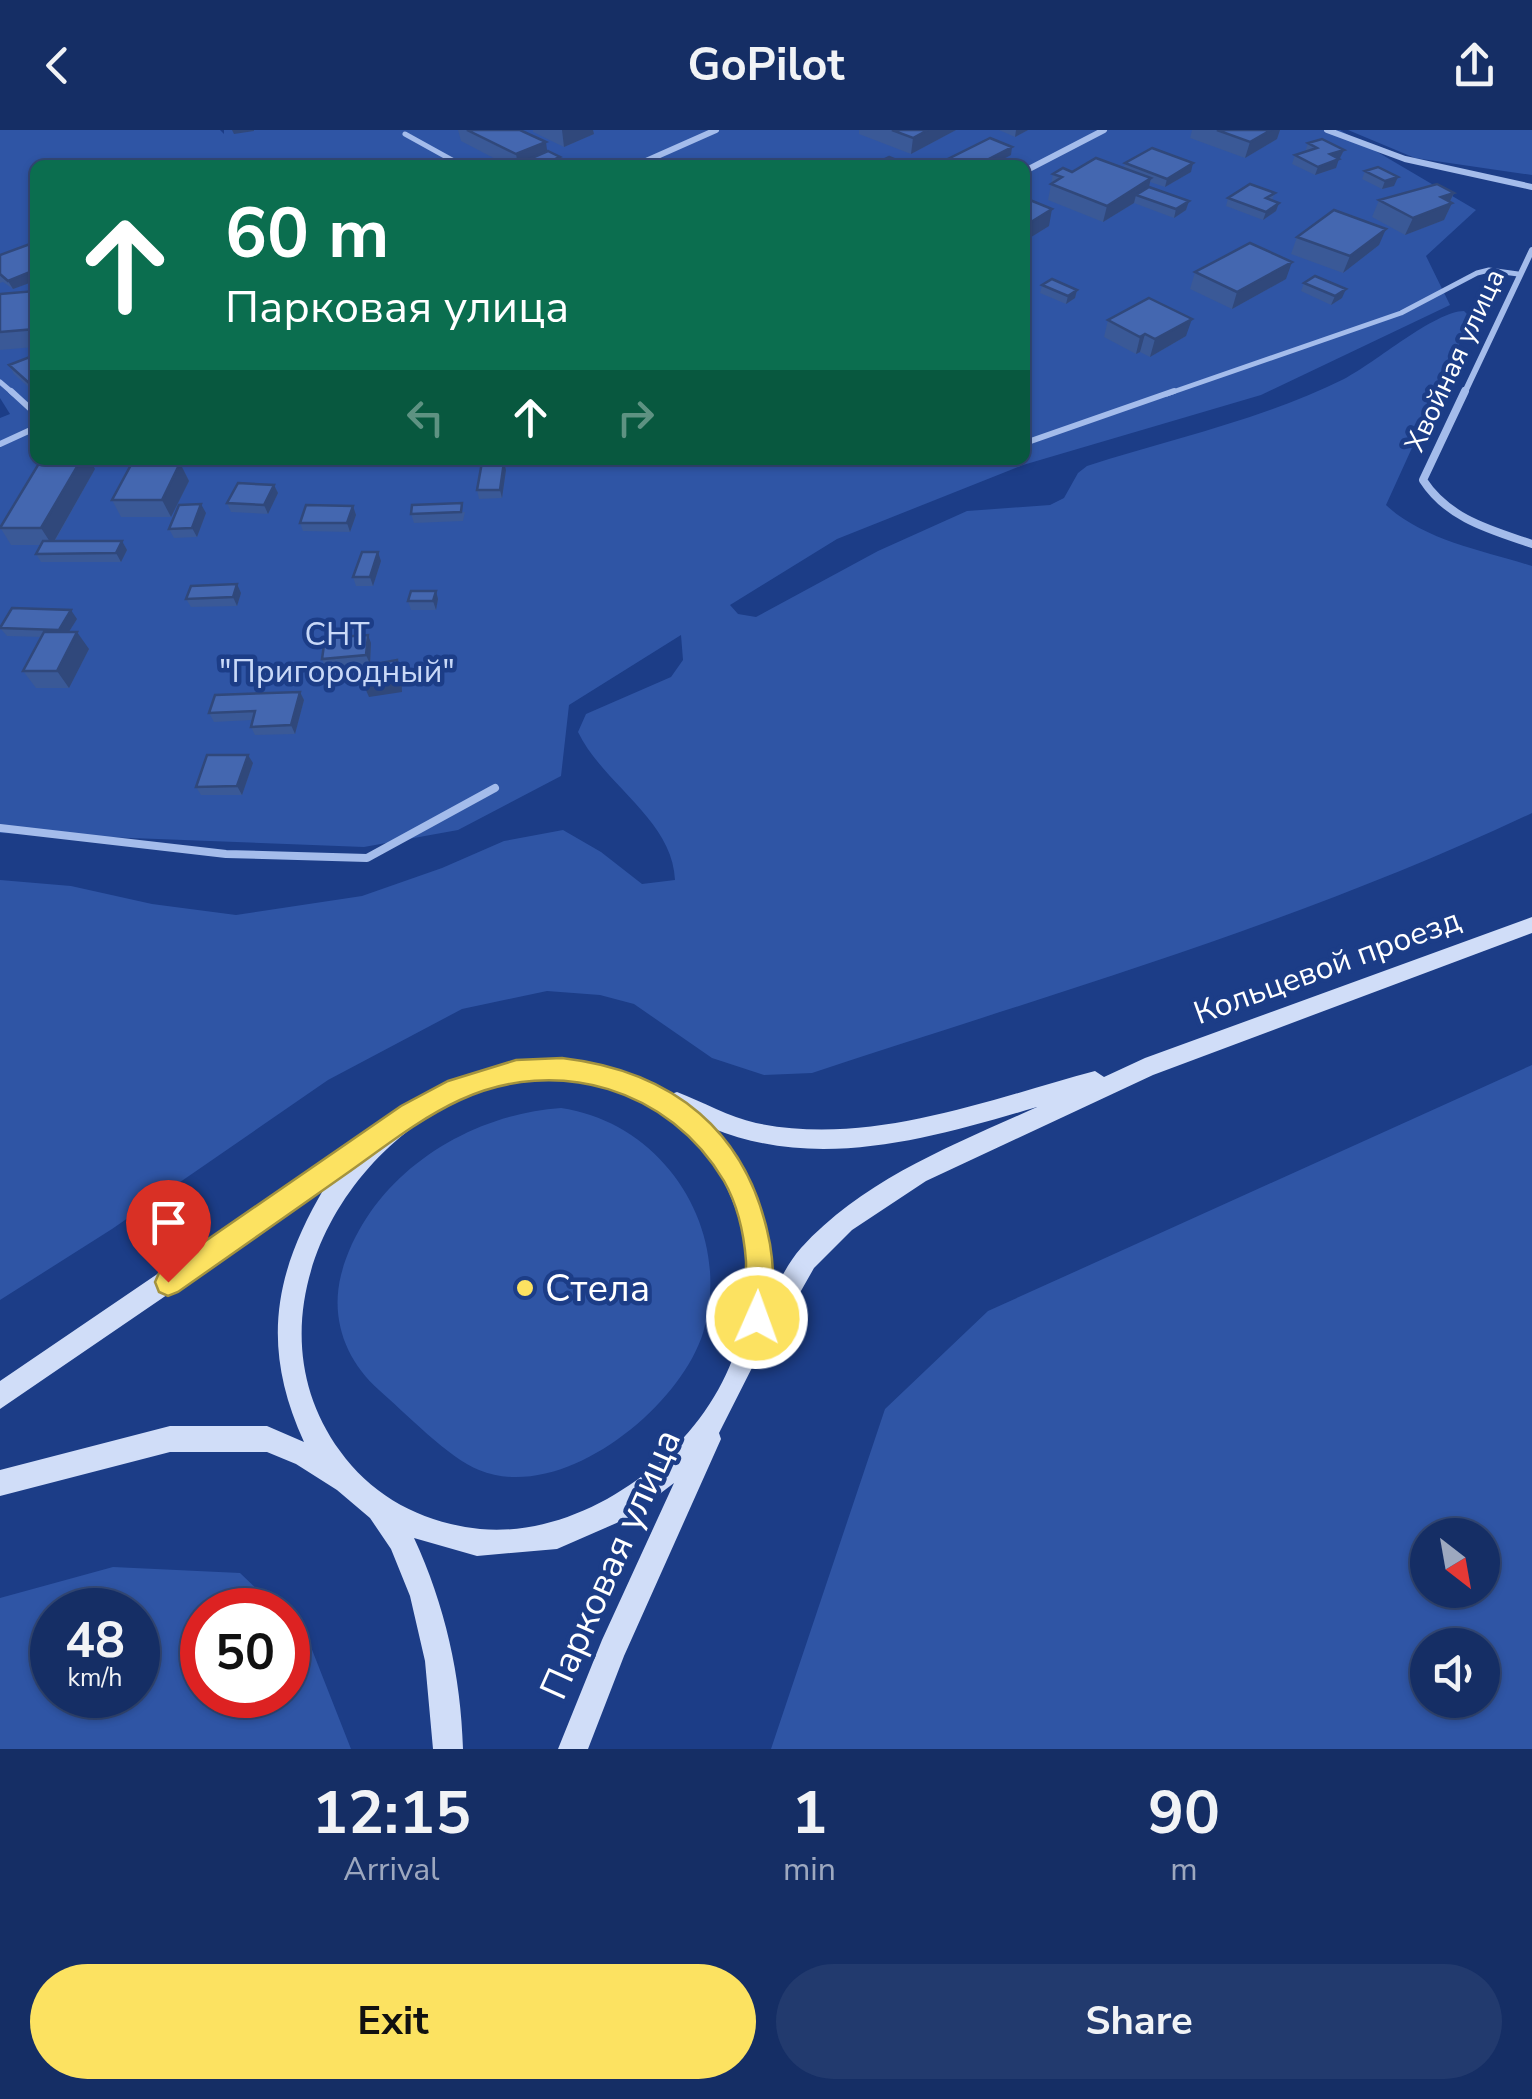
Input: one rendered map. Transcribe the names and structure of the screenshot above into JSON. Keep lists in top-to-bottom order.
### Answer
{
  "streets": {
    "main road": ["Кольцевой проезд", "Парковая улица"],
    "street": ["Хвойная улица"]
  },
  "parks": ["СНТ \"Пригородный\""],
  "places": ["Стела"],
  "north": "bottom right",
  "page": {
    "header": "GoPilot",
    "turn": ["60 m", "Парковая улица"],
    "speed": "48 km/h",
    "limit": "50",
    "eta": [
      "12:15",
      "Arrival",
      "1",
      "min",
      "90",
      "m"
    ],
    "buttons": ["Exit", "Share"]
  }
}
